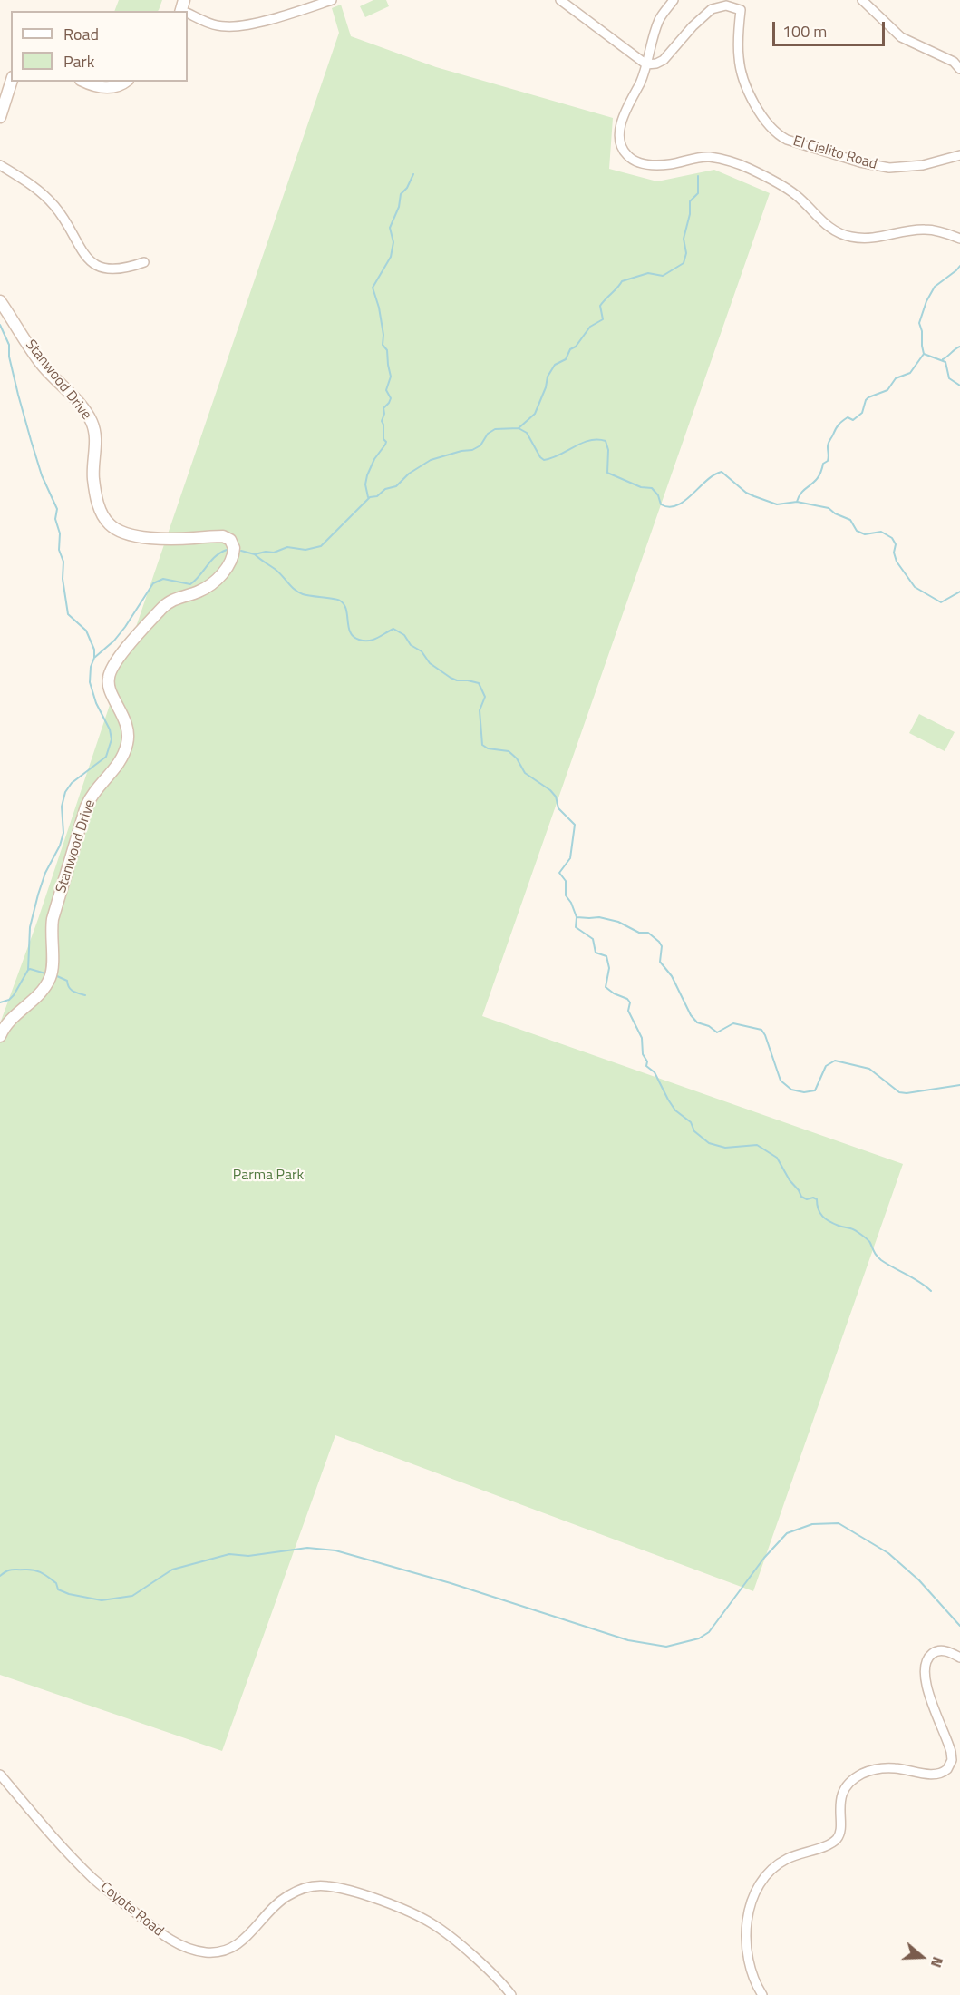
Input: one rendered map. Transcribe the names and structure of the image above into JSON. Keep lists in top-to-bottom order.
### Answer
{
  "streets": {
    "main road": ["Stanwood Drive"],
    "street": ["El Cielito Road", "Coyote Road"]
  },
  "parks": ["Parma Park"],
  "legend": ["Road", "Park"],
  "scale_bar": "100 m",
  "north": "right"
}
